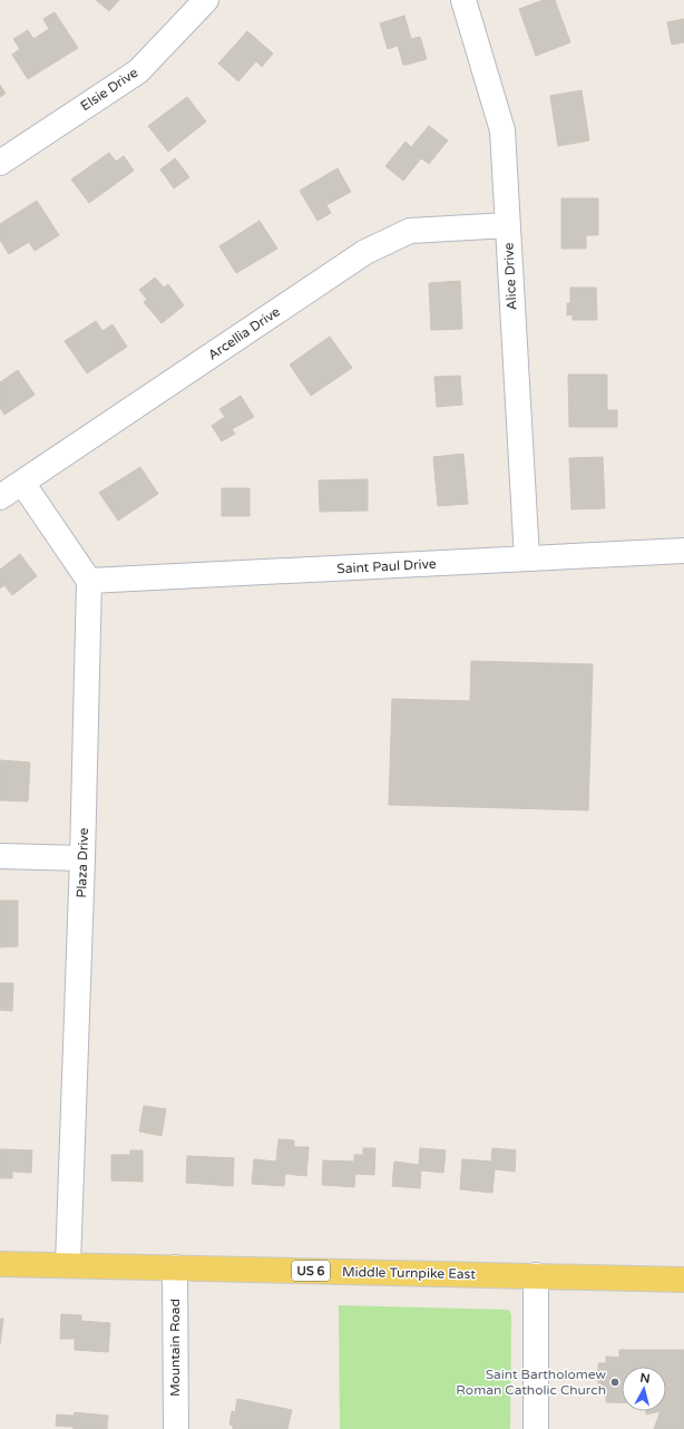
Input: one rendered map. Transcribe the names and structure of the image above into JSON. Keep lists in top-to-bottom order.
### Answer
{
  "streets": {
    "main road": ["US 6", "Middle Turnpike East"],
    "street": [
      "Elsie Drive",
      "Alice Drive",
      "Arcellia Drive",
      "Saint Paul Drive",
      "Plaza Drive",
      "Mountain Road"
    ]
  },
  "crossings": [
    ["Alice Drive", "Arcellia Drive"],
    ["Alice Drive", "Saint Paul Drive"],
    ["Saint Paul Drive", "Plaza Drive"],
    ["Plaza Drive", "Middle Turnpike East"],
    ["Middle Turnpike East", "Mountain Road"]
  ],
  "places": ["Saint Bartholomew Roman Catholic Church"],
  "north": "top"
}
